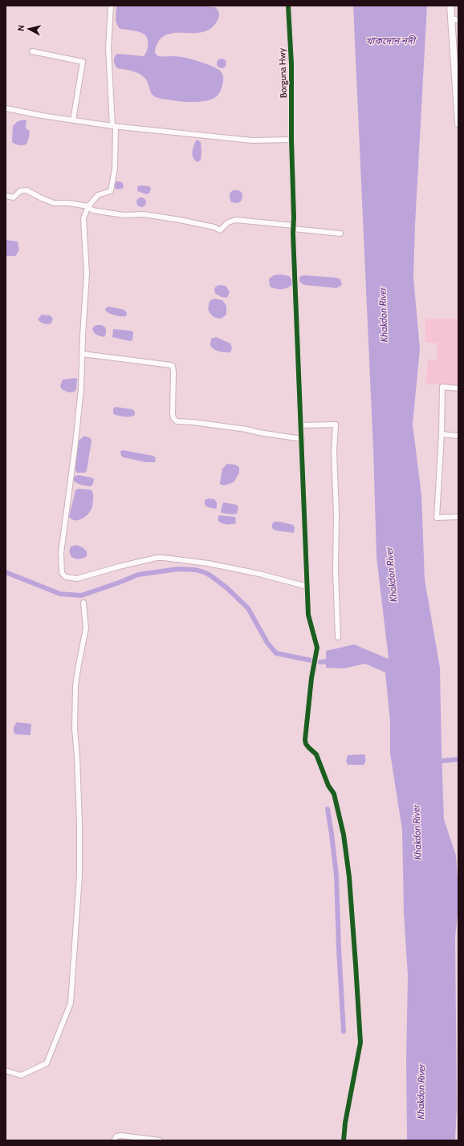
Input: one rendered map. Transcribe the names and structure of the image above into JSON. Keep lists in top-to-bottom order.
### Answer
{
  "streets": {
    "street": ["Borguna Hwy"]
  },
  "water": ["খাকদোন নদী", "Khakdon River"],
  "north": "left"
}
